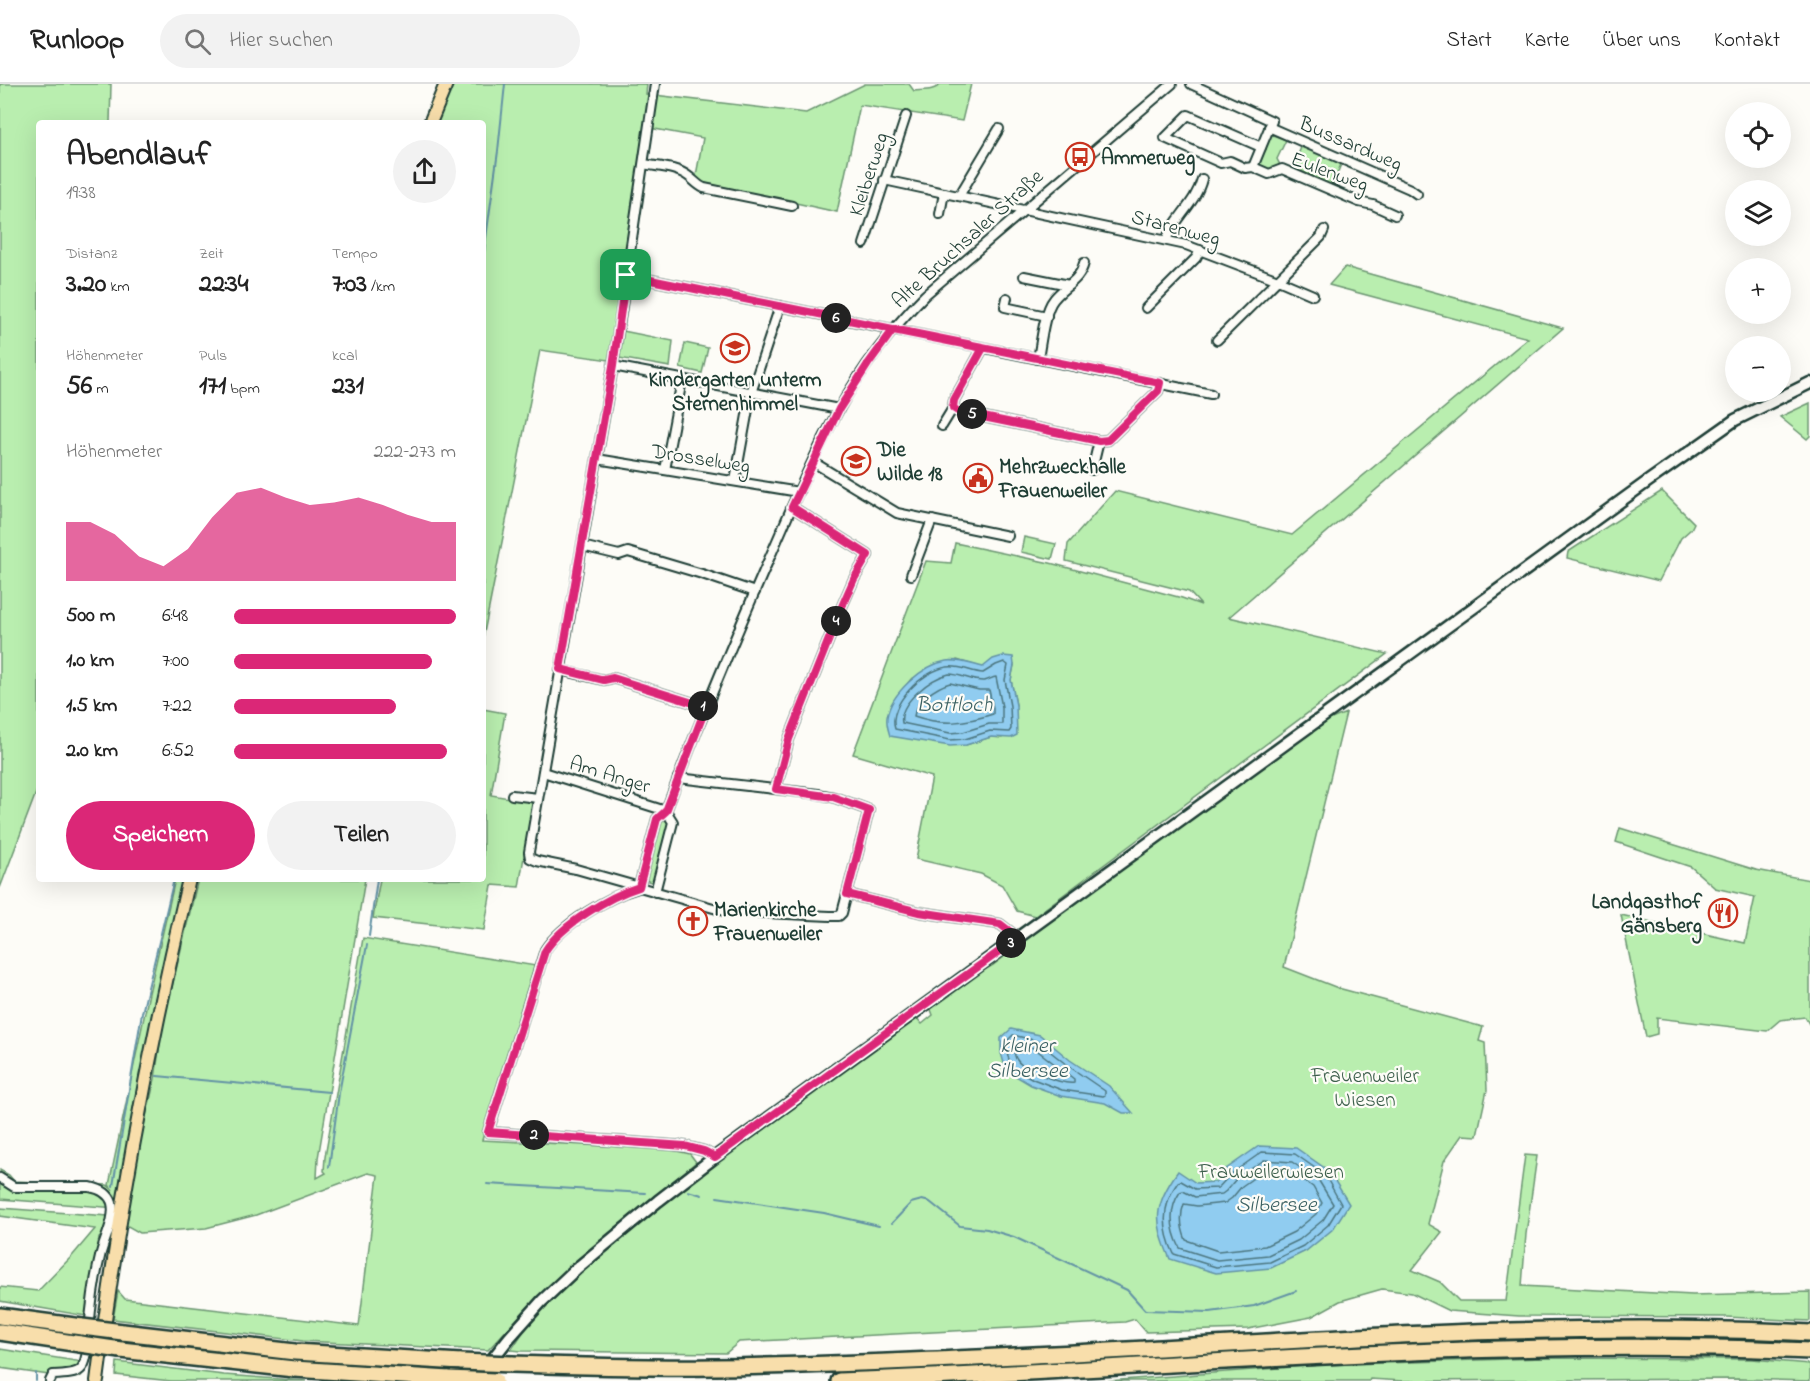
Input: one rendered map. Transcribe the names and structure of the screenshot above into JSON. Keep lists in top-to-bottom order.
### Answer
{
  "streets": {
    "street": [
      "Bussardweg",
      "Eulenweg",
      "Kleiberweg",
      "Starenweg",
      "Alte Bruchsaler Straße",
      "Drosselweg",
      "Am Anger"
    ]
  },
  "crossings": [
    ["Kleiberweg", "Starenweg"],
    ["Starenweg", "Alte Bruchsaler Straße"],
    ["Alte Bruchsaler Straße", "Drosselweg"],
    ["Alte Bruchsaler Straße", "Am Anger"]
  ],
  "water": ["Bottloch", "kleiner Silbersee", "Silbersee"],
  "parks": ["Frauenweiler Wiesen", "Frauweilerwiesen"],
  "places": {
    "bus stop": ["Ammerweg"],
    "school or university": ["Kindergarten unterm Sternenhimmel", "Die Wilde 18"],
    "public building": ["Mehrzweckhalle Frauenweiler"],
    "restaurant": ["Landgasthof Gänsberg"],
    "church": ["Marienkirche Frauenweiler"]
  },
  "page": {
    "header": "Runloop",
    "search": "Hier suchen",
    "nav": [
      "Start",
      "Karte",
      "Über uns",
      "Kontakt"
    ],
    "map_buttons": ["+", "−"],
    "heading": ["Abendlauf", "19:38"],
    "stats": [
      ["Distanz", "3.20 km"],
      ["Zeit", "22:34"],
      ["Tempo", "7:03 /km"],
      ["Höhenmeter", "56 m"],
      ["Puls", "171 bpm"],
      ["kcal", "231"]
    ],
    "pins": [
      "6",
      "5",
      "4",
      "1",
      "3",
      "2"
    ],
    "chart": ["Höhenmeter", "222–273 m"],
    "list": [
      {
        "name": "500 m",
        "note": "6:48"
      },
      {
        "name": "1.0 km",
        "note": "7:00"
      },
      {
        "name": "1.5 km",
        "note": "7:22"
      },
      {
        "name": "2.0 km",
        "note": "6:52"
      }
    ],
    "buttons": ["Speichern", "Teilen"]
  }
}
